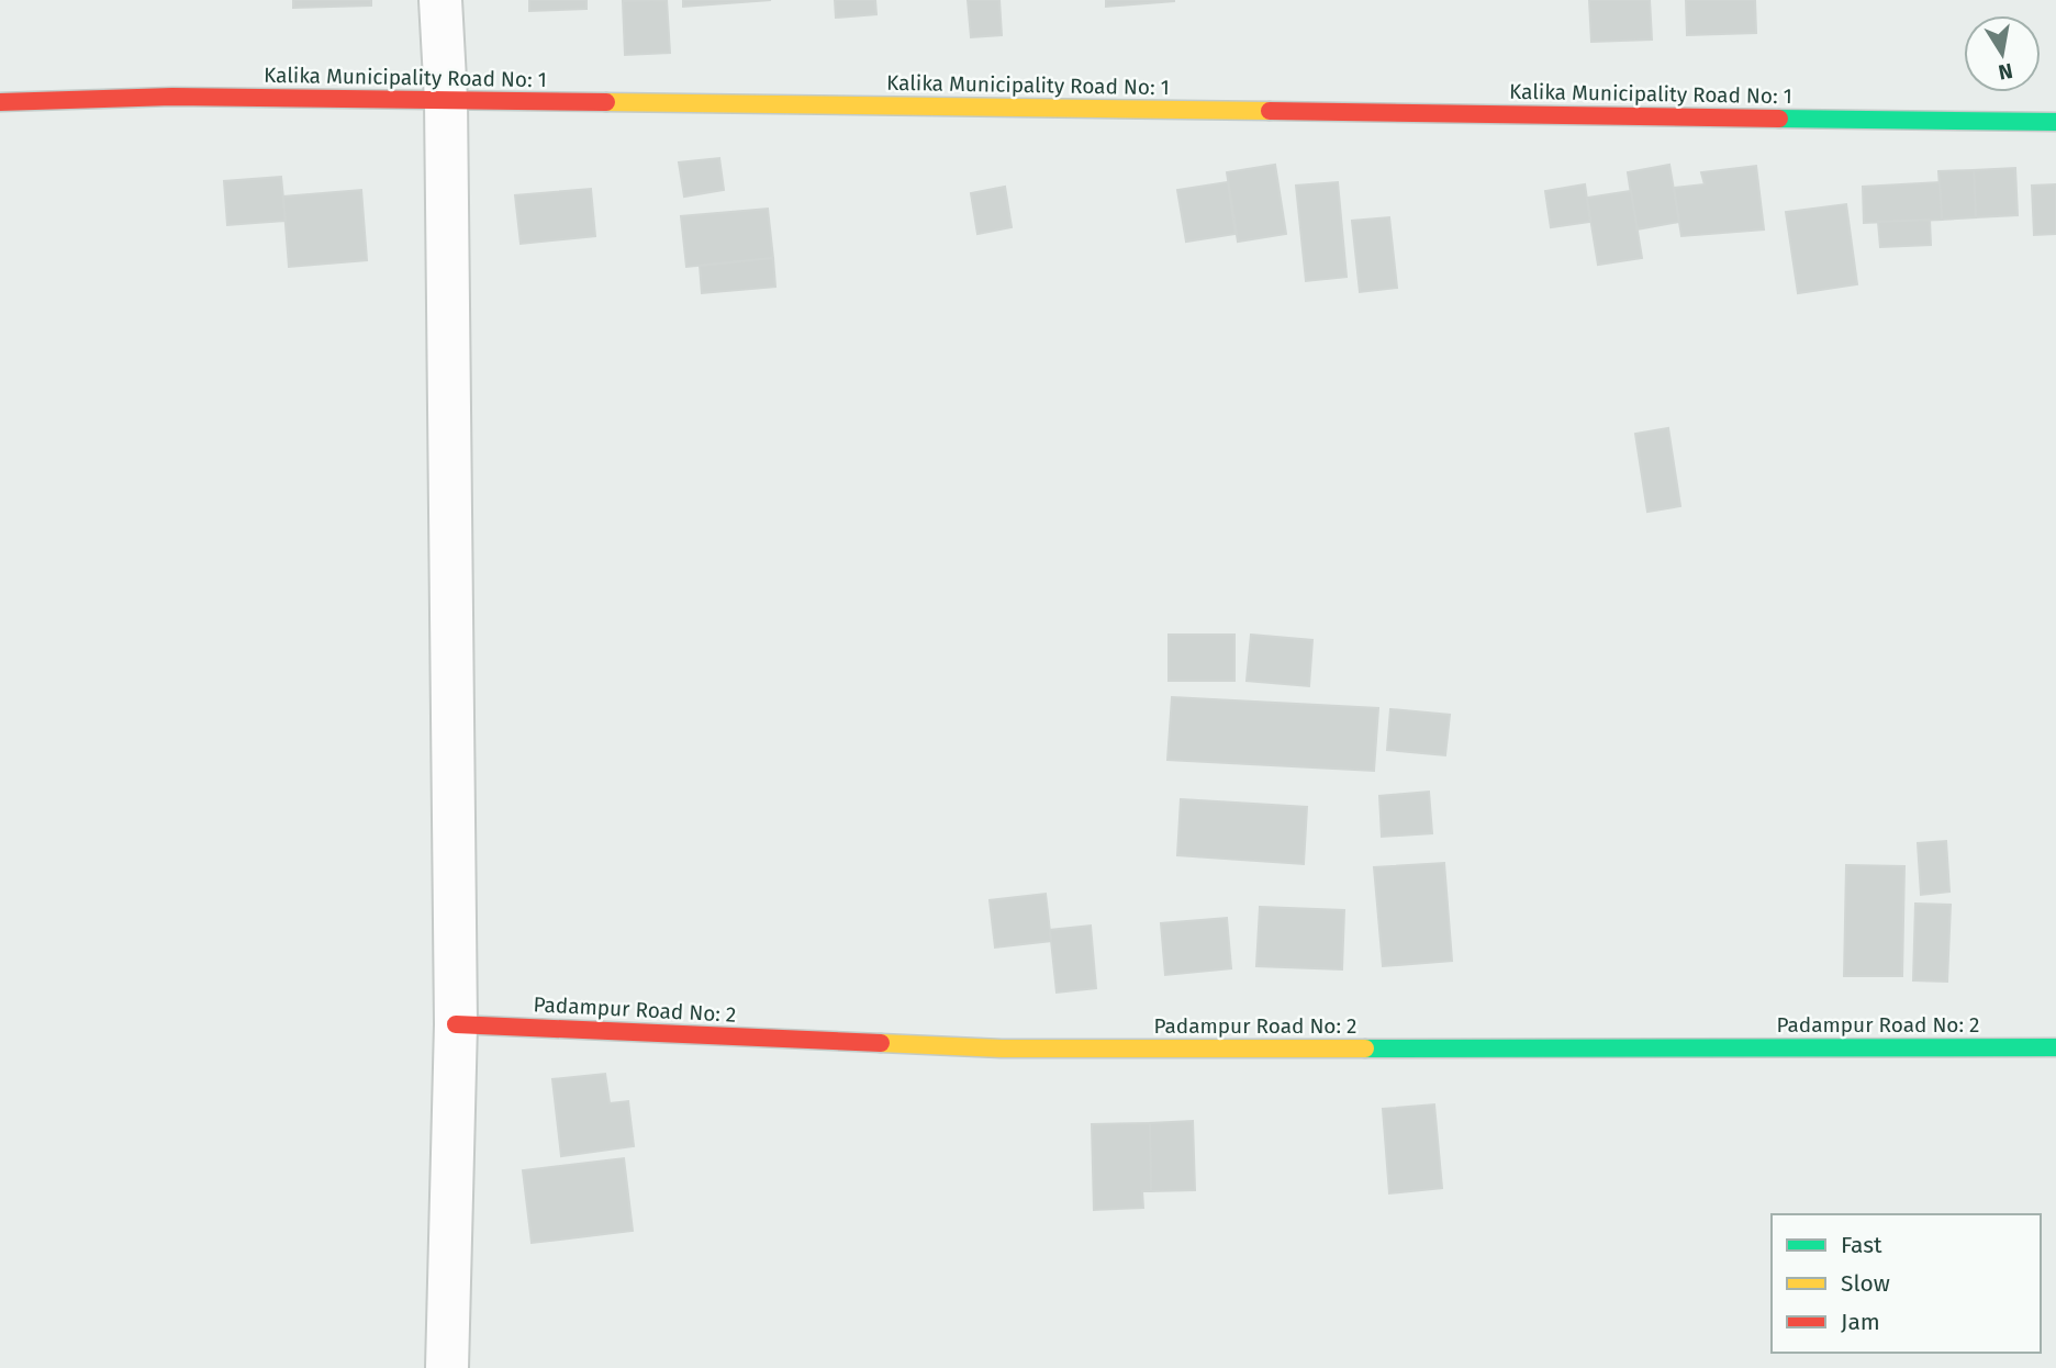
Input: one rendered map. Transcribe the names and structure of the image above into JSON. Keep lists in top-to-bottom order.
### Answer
{
  "streets": {
    "street": ["Kalika Municipality Road No: 1", "Padampur Road No: 2"]
  },
  "legend": ["Fast", "Slow", "Jam"],
  "north": "bottom"
}
